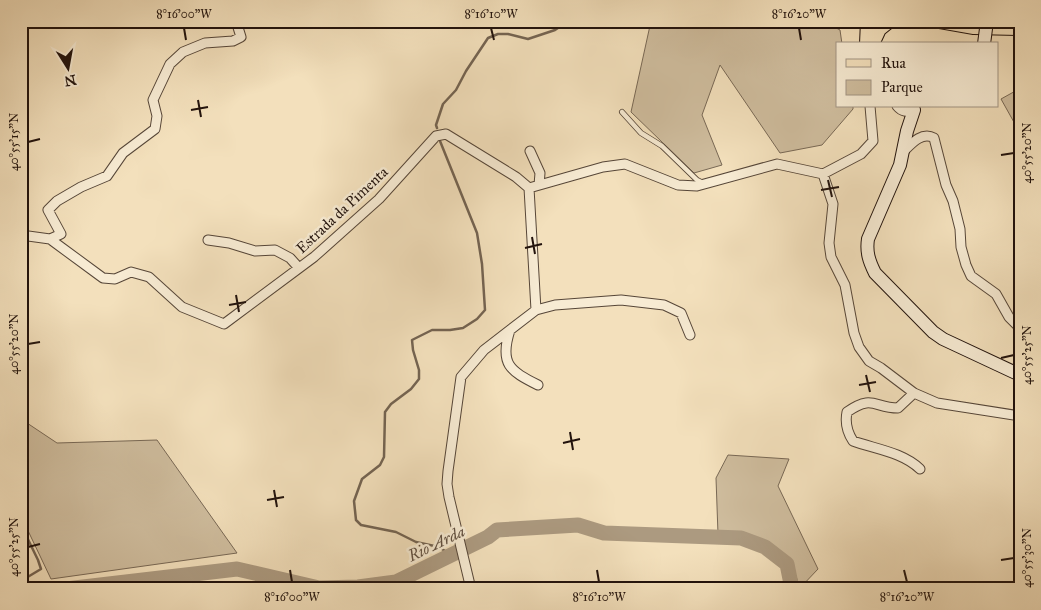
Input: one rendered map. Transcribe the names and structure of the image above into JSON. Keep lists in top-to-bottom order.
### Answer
{
  "streets": {
    "street": ["Estrada da Pimenta"]
  },
  "water": ["Rio Arda"],
  "legend": ["Rua", "Parque"],
  "north": "bottom",
  "coordinates": [
    "8°16'00\"W",
    "8°16'10\"W",
    "8°16'20\"W",
    "40°55'15\"N",
    "40°55'20\"N",
    "40°55'25\"N",
    "40°55'30\"N"
  ]
}
